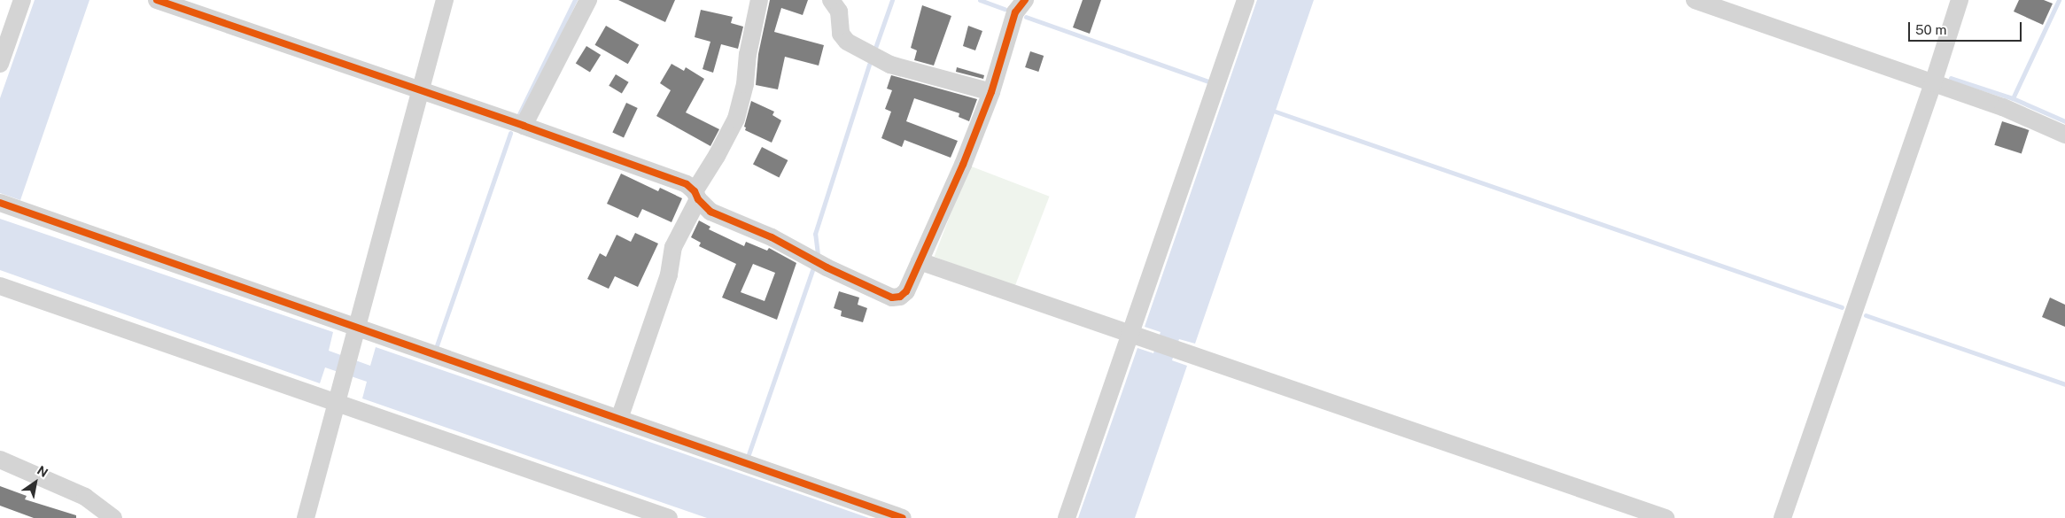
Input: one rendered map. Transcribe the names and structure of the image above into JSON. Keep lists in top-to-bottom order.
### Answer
{
  "scale_bar": "50 m",
  "north": "top right"
}
